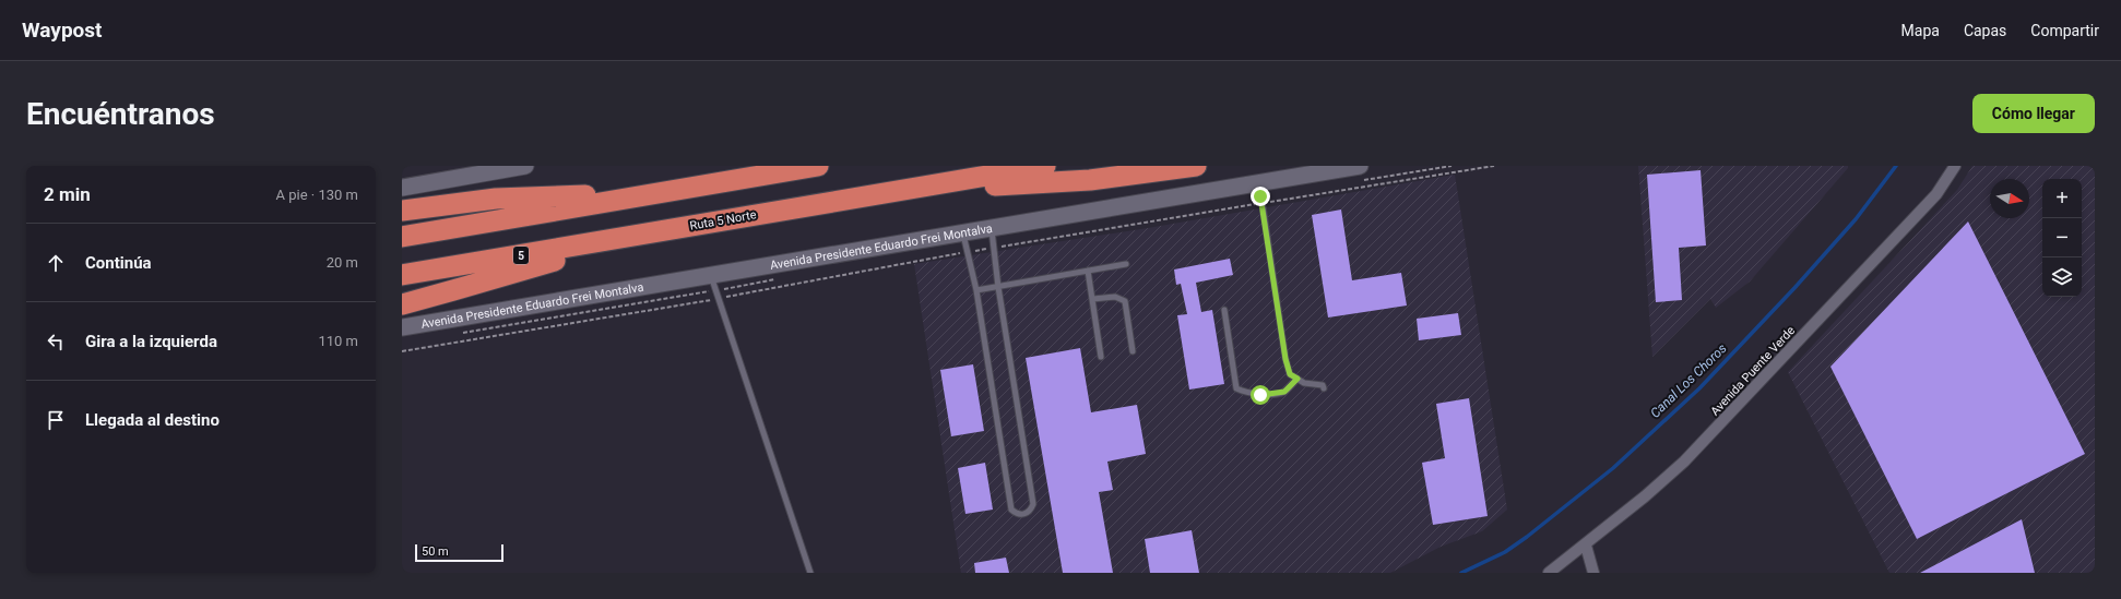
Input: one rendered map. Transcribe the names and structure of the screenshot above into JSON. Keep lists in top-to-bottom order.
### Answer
{
  "streets": {
    "highway": ["Ruta 5 Norte", "5"],
    "main road": ["Avenida Presidente Eduardo Frei Montalva"],
    "street": ["Avenida Puente Verde"]
  },
  "water": ["Canal Los Choros"],
  "scale_bar": "50 m",
  "north": "right",
  "page": {
    "header": "Waypost",
    "nav": ["Mapa", "Capas", "Compartir"],
    "buttons": "Cómo llegar",
    "title": "Encuéntranos",
    "heading": ["2 min", "A pie · 130 m"],
    "map_buttons": ["+", "−"],
    "list": [
      ["Continúa", "20 m"],
      ["Gira a la izquierda", "110 m"],
      "Llegada al destino"
    ],
    "scale": "50 m"
  }
}
